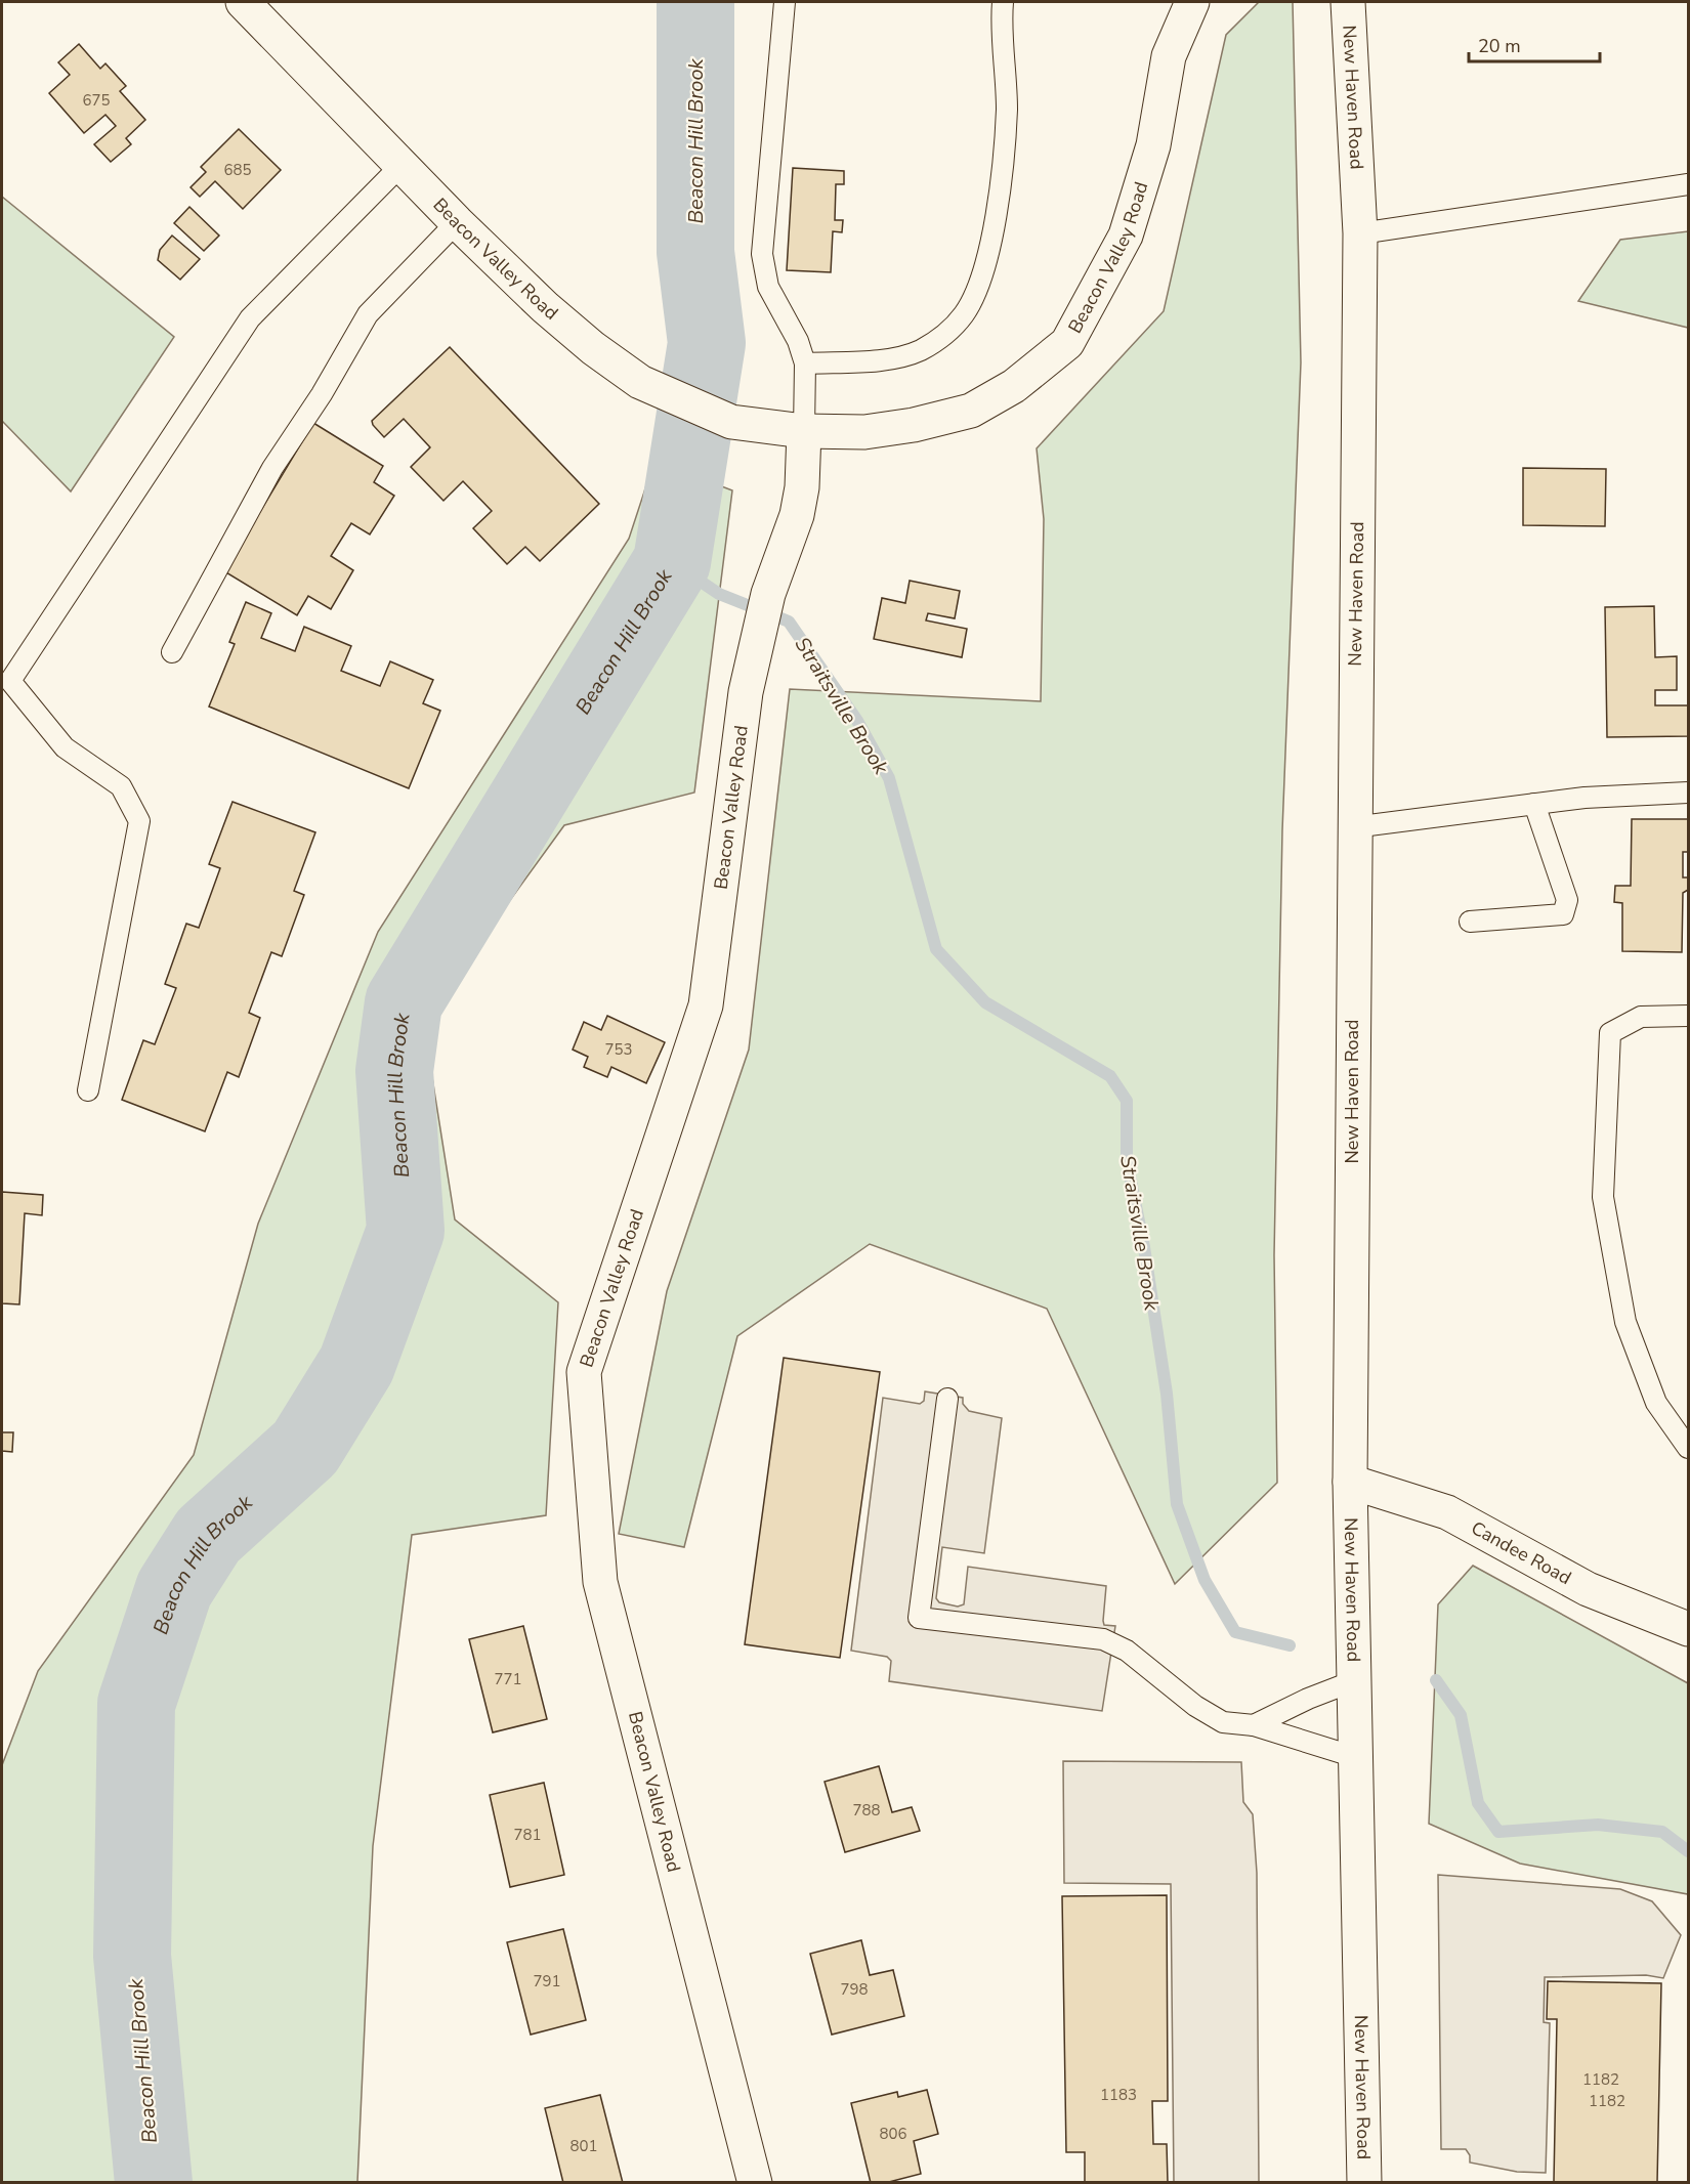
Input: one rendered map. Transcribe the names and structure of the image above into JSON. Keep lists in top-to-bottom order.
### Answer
{
  "streets": {
    "street": ["New Haven Road", "Beacon Valley Road", "Candee Road"]
  },
  "crossings": [
    ["New Haven Road", "Candee Road"]
  ],
  "water": ["Beacon Hill Brook", "Straitsville Brook"],
  "house_numbers": [
    "675",
    "685",
    "753",
    "771",
    "788",
    "781",
    "791",
    "798",
    "1182",
    "1183",
    "1182",
    "806",
    "801"
  ],
  "scale_bar": "20 m"
}
